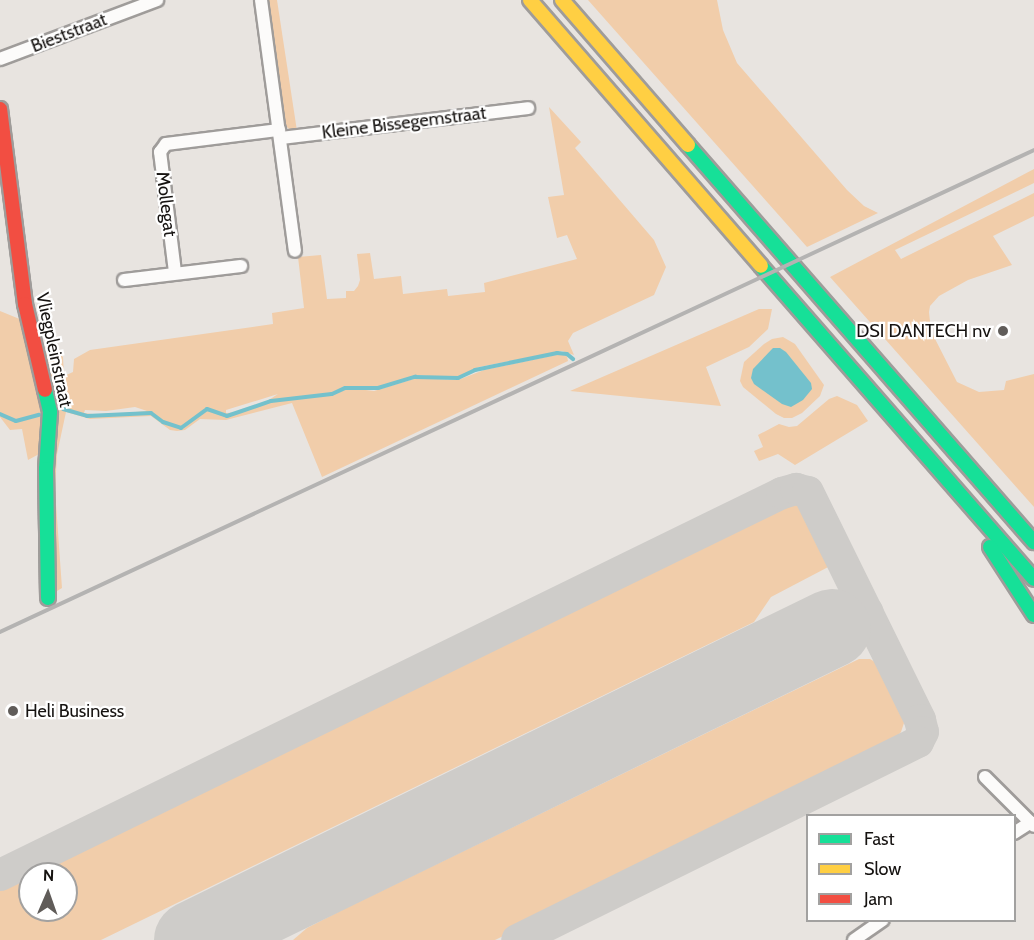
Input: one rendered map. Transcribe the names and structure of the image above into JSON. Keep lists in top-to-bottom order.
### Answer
{
  "streets": {
    "main road": ["Vliegpleinstraat"],
    "street": ["Bieststraat", "Kleine Bissegemstraat", "Mollegat"]
  },
  "crossings": [
    ["Kleine Bissegemstraat", "Mollegat"]
  ],
  "places": ["DSI DANTECH nv", "Heli Business"],
  "legend": ["Fast", "Slow", "Jam"],
  "north": "top"
}
